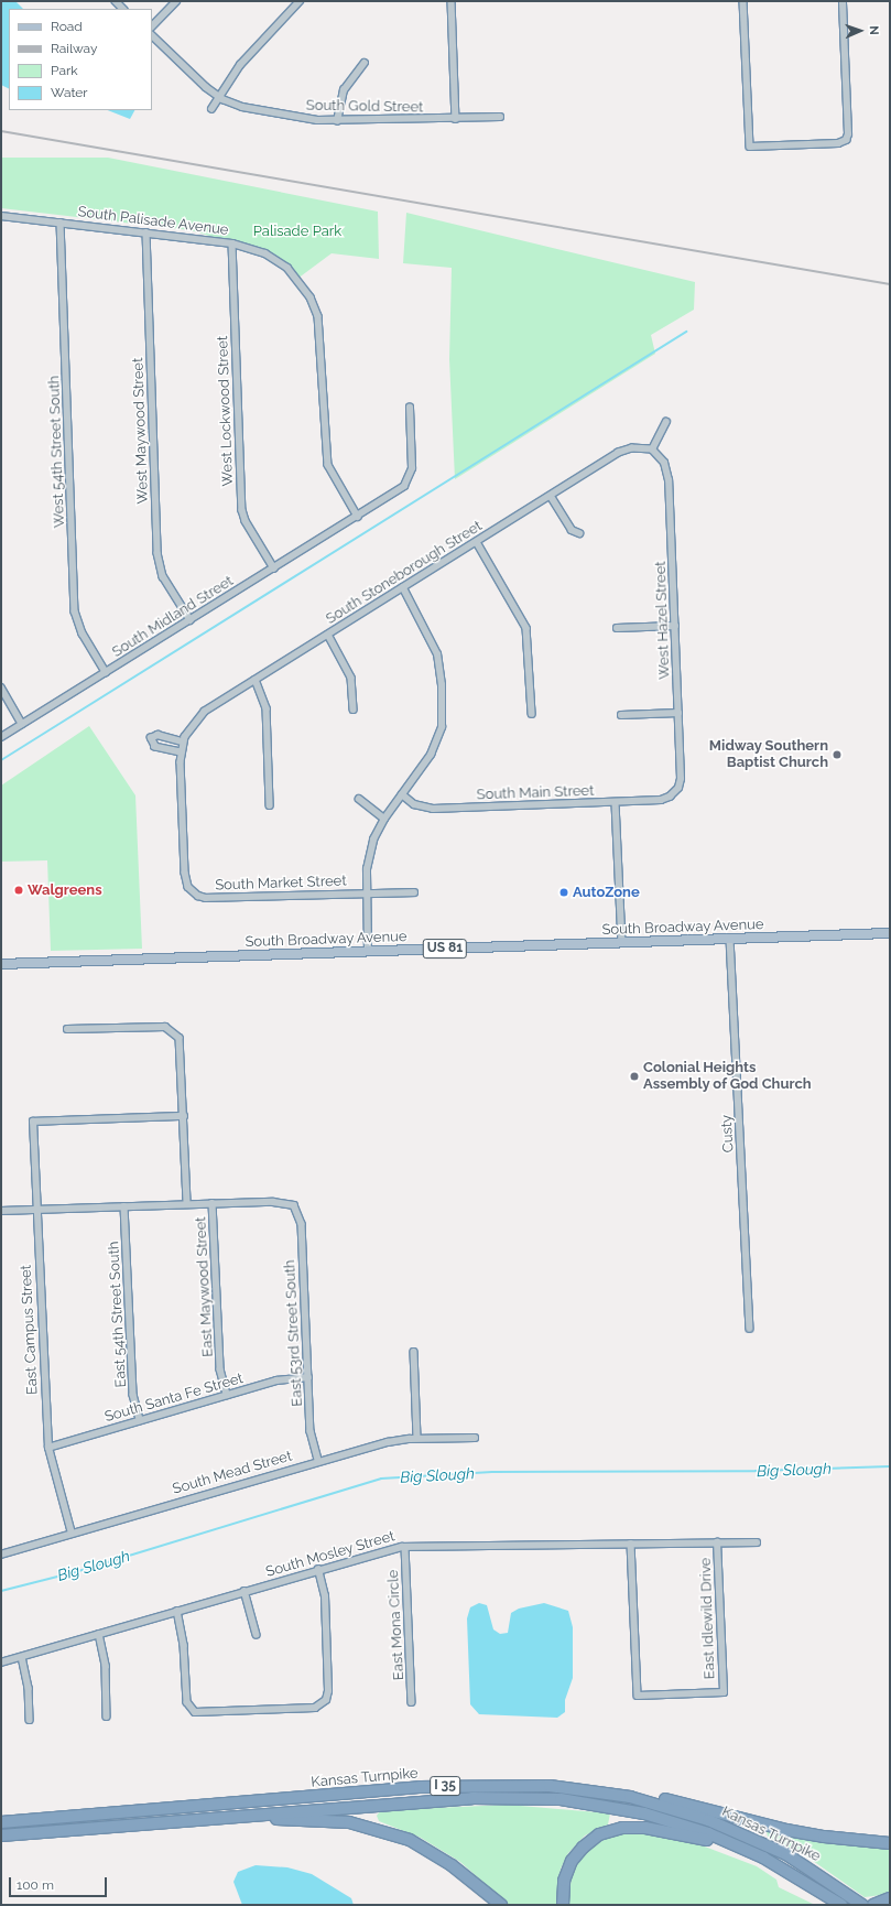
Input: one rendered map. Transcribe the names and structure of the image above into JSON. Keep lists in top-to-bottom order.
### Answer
{
  "streets": {
    "highway": ["Kansas Turnpike", "I 35"],
    "main road": ["South Broadway Avenue", "US 81"],
    "street": [
      "South Gold Street",
      "South Palisade Avenue",
      "West Lockwood Street",
      "West Maywood Street",
      "West 54th Street South",
      "South Stoneborough Street",
      "South Midland Street",
      "West Hazel Street",
      "South Main Street",
      "South Market Street",
      "Custy",
      "East Maywood Street",
      "East 54th Street South",
      "East Campus Street",
      "East 53rd Street South",
      "South Santa Fe Street",
      "South Mead Street",
      "South Mosley Street",
      "East Idlewild Drive",
      "East Mona Circle"
    ]
  },
  "crossings": [
    ["South Palisade Avenue", "West Lockwood Street"],
    ["South Palisade Avenue", "West Maywood Street"],
    ["South Palisade Avenue", "West 54th Street South"],
    ["South Palisade Avenue", "South Midland Street"],
    ["West Lockwood Street", "South Midland Street"],
    ["West Maywood Street", "South Midland Street"],
    ["West 54th Street South", "South Midland Street"],
    ["South Stoneborough Street", "West Hazel Street"],
    ["West Hazel Street", "South Main Street"],
    ["South Broadway Avenue", "Custy"],
    ["East Maywood Street", "East Campus Street"],
    ["East Maywood Street", "East 53rd Street South"],
    ["East Maywood Street", "South Santa Fe Street"],
    ["East 54th Street South", "South Santa Fe Street"],
    ["East Campus Street", "South Santa Fe Street"],
    ["East Campus Street", "South Mead Street"],
    ["East 53rd Street South", "South Santa Fe Street"],
    ["East 53rd Street South", "South Mead Street"],
    ["South Mosley Street", "East Idlewild Drive"],
    ["South Mosley Street", "East Mona Circle"]
  ],
  "water": ["Big Slough"],
  "parks": ["Palisade Park"],
  "places": [
    "Midway Southern Baptist Church",
    "Walgreens",
    "AutoZone",
    "Colonial Heights Assembly of God Church"
  ],
  "legend": [
    "Road",
    "Railway",
    "Park",
    "Water"
  ],
  "scale_bar": "100 m",
  "north": "right"
}
